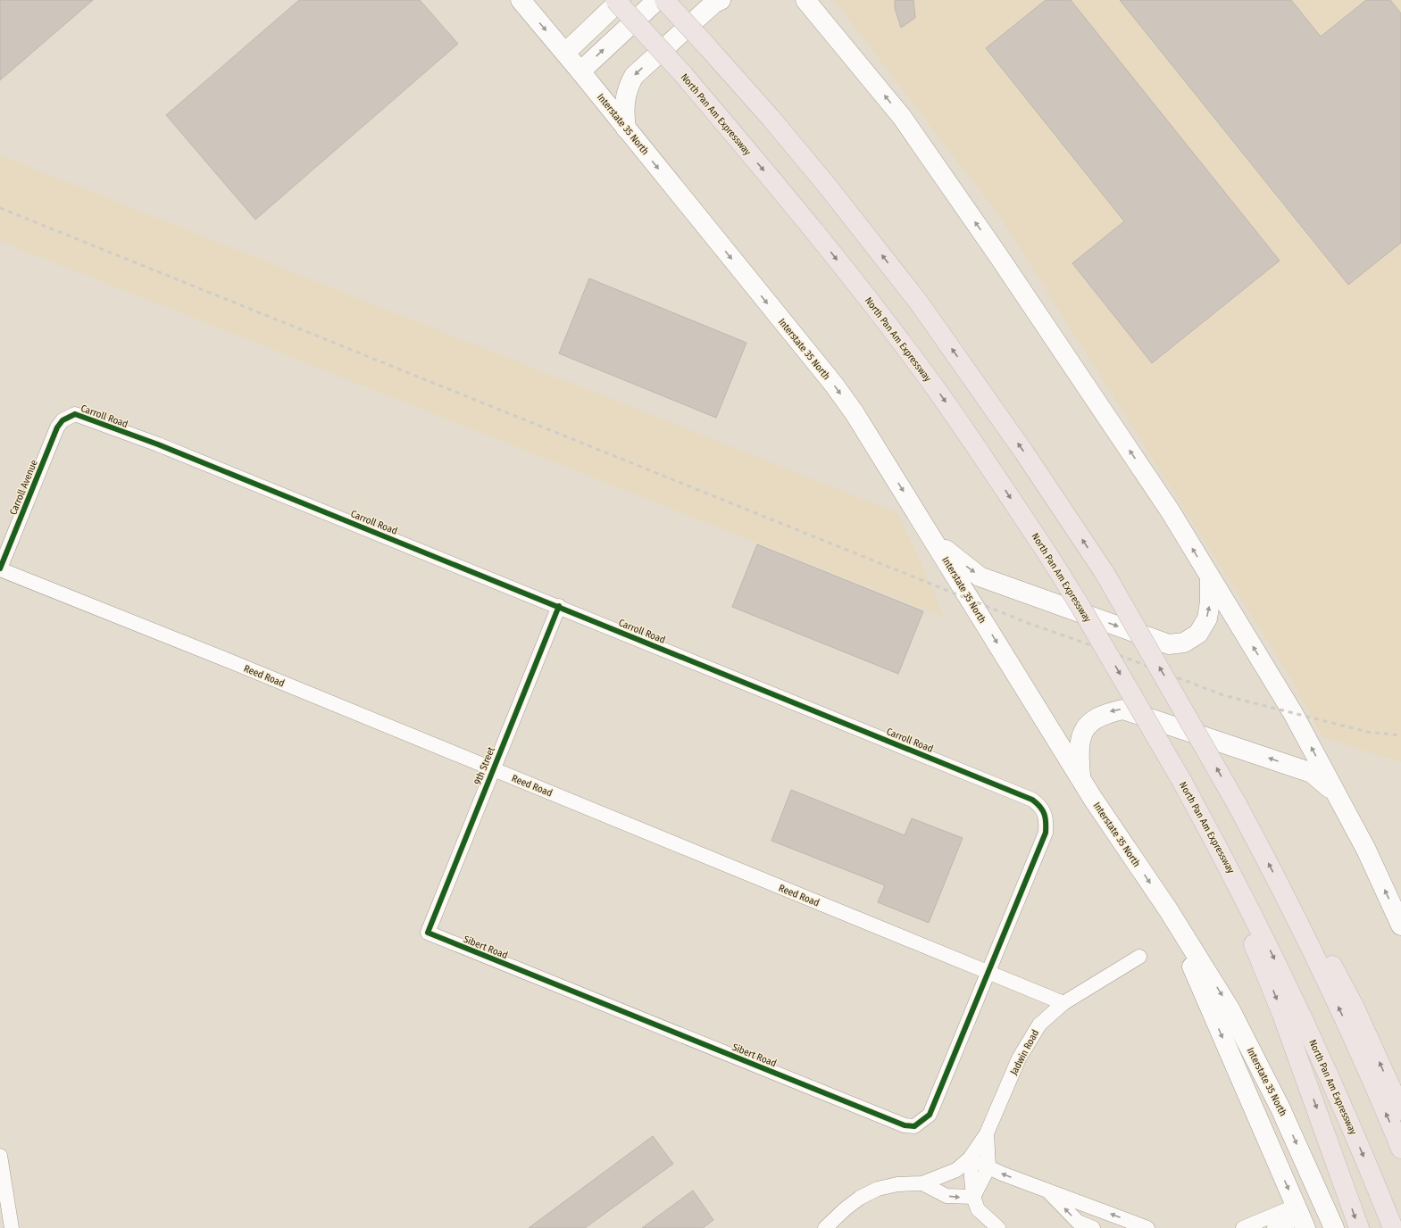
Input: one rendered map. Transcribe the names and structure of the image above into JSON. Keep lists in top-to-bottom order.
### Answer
{
  "streets": {
    "highway": ["North Pan Am Expressway"],
    "main road": ["Interstate 35 North"],
    "street": [
      "Carroll Road",
      "Carroll Avenue",
      "Reed Road",
      "9th Street",
      "Sibert Road",
      "Jadwin Road"
    ]
  },
  "crossings": [
    ["Carroll Road", "Carroll Avenue"],
    ["Carroll Road", "Reed Road"],
    ["Carroll Road", "9th Street"],
    ["Carroll Road", "Sibert Road"],
    ["Carroll Avenue", "Reed Road"],
    ["Reed Road", "9th Street"],
    ["Reed Road", "Sibert Road"],
    ["Reed Road", "Jadwin Road"],
    ["9th Street", "Sibert Road"]
  ],
  "one_way": ["Interstate 35 North"]
}
